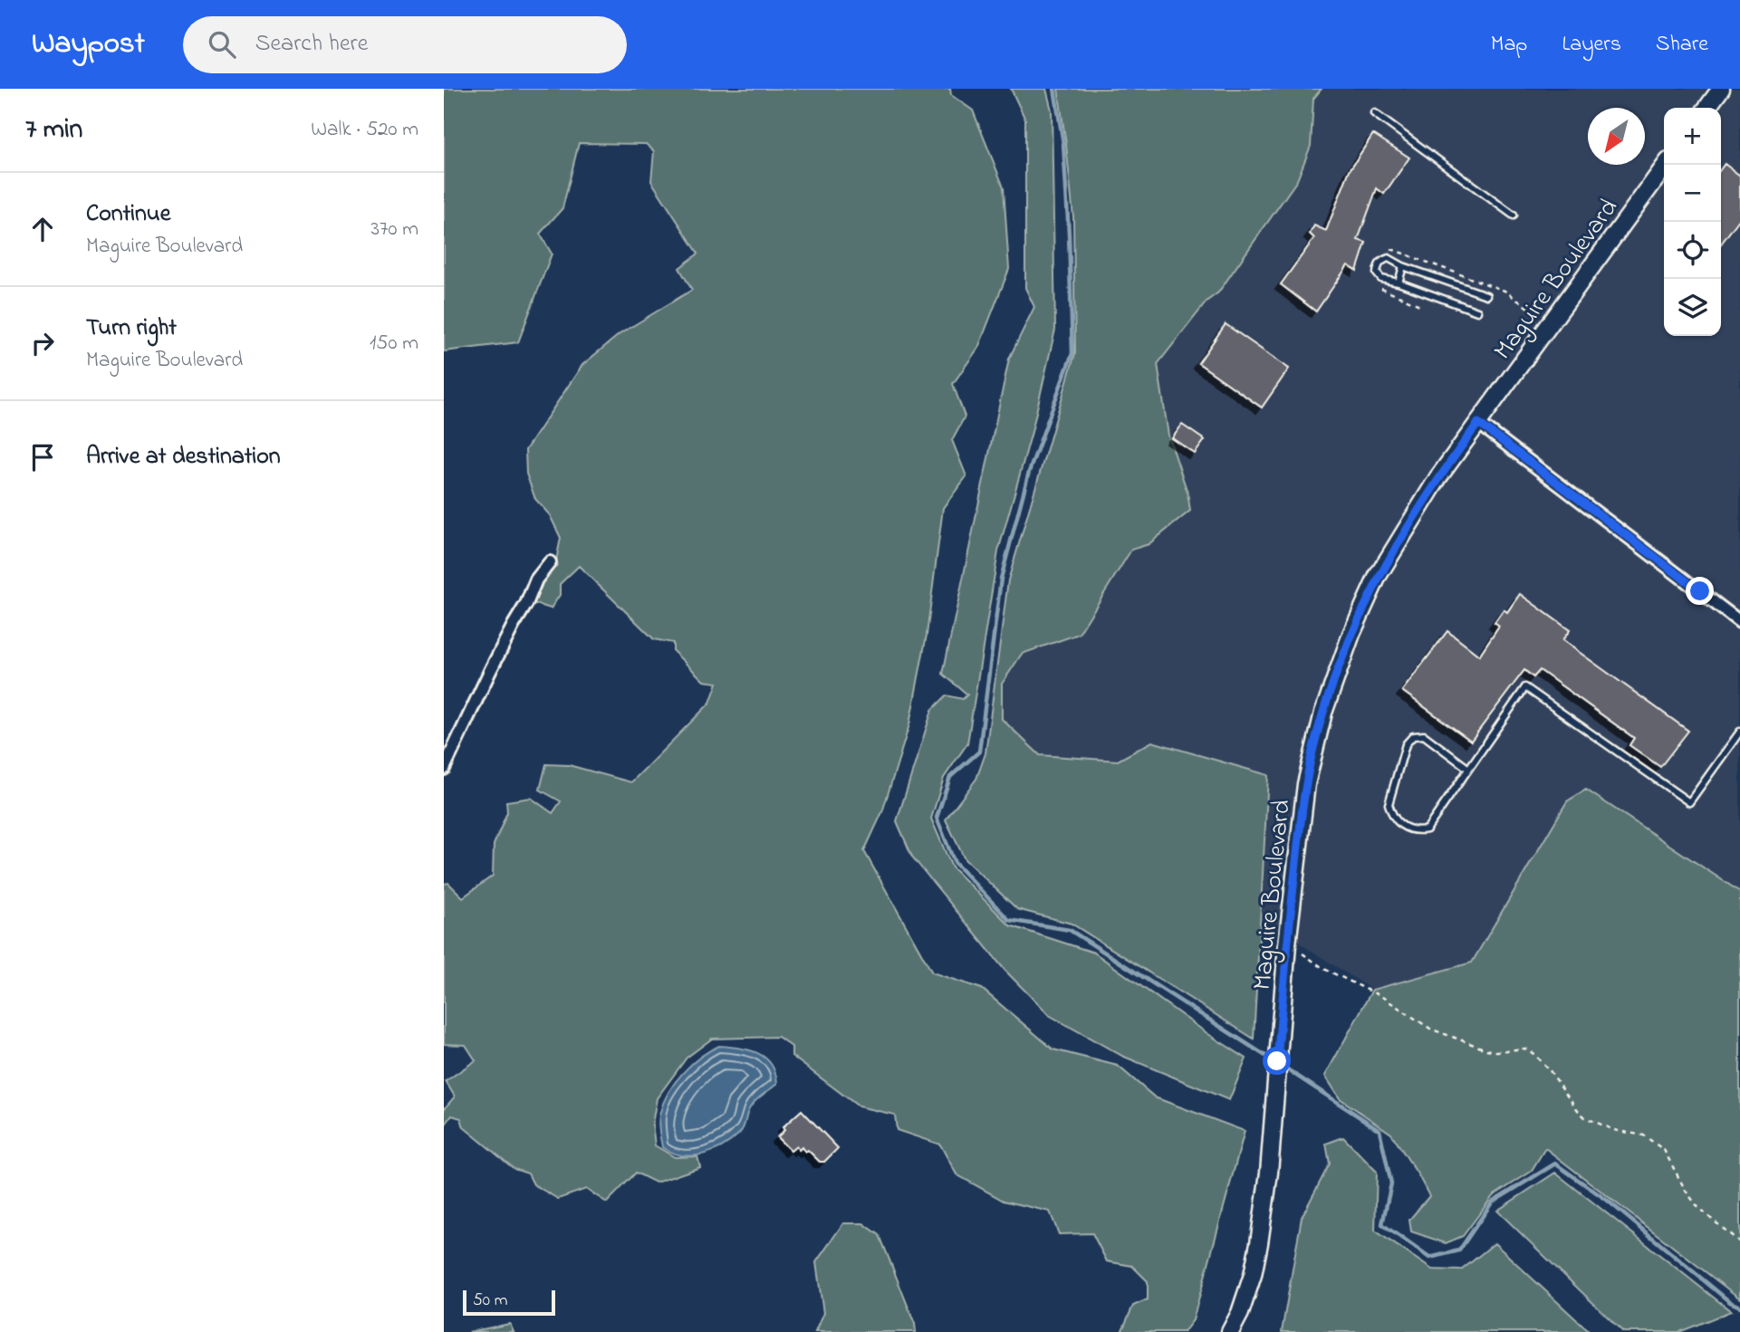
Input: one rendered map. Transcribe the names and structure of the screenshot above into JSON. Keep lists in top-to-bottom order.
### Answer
{
  "streets": {
    "street": ["Maguire Boulevard"]
  },
  "scale_bar": "50 m",
  "north": "bottom left",
  "page": {
    "header": "Waypost",
    "search": "Search here",
    "nav": ["Map", "Layers", "Share"],
    "heading": ["7 min", "Walk · 520 m"],
    "map_buttons": ["+", "−"],
    "list": [
      ["Continue", "Maguire Boulevard", "370 m"],
      ["Turn right", "Maguire Boulevard", "150 m"],
      "Arrive at destination"
    ],
    "scale": "50 m"
  }
}
